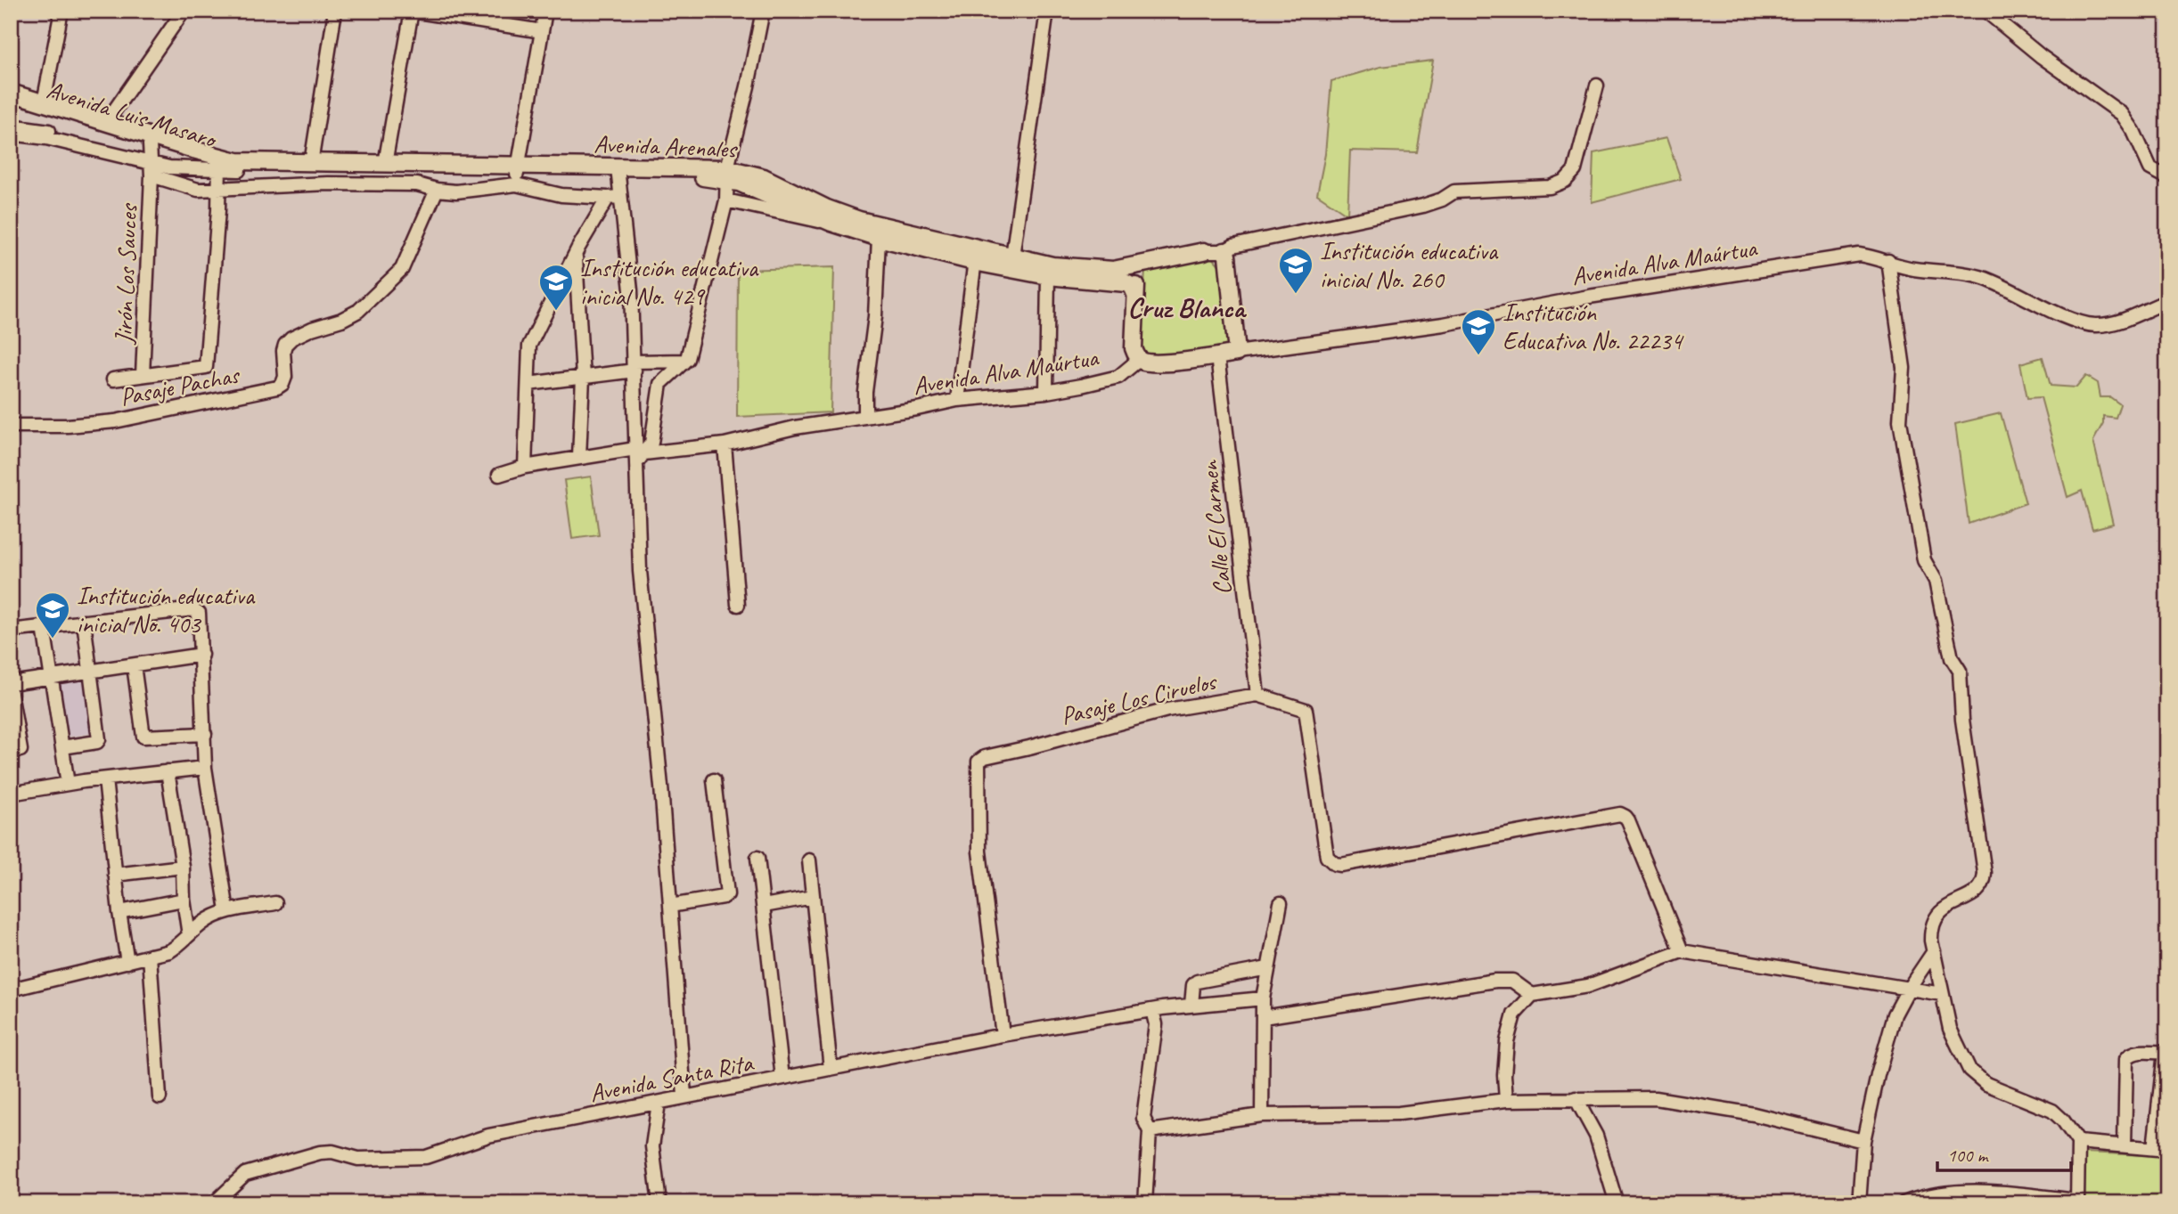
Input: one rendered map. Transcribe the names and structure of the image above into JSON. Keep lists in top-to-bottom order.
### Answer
{
  "streets": {
    "main road": ["Avenida Luis Masaro", "Avenida Arenales", "Avenida Alva Maúrtua"],
    "street": [
      "Jirón Los Sauces",
      "Pasaje Pachas",
      "Calle El Carmen",
      "Pasaje Los Ciruelos",
      "Avenida Santa Rita"
    ]
  },
  "crossings": [
    ["Avenida Luis Masaro", "Avenida Arenales"],
    ["Avenida Luis Masaro", "Jirón Los Sauces"],
    ["Avenida Arenales", "Jirón Los Sauces"],
    ["Avenida Alva Maúrtua", "Calle El Carmen"],
    ["Calle El Carmen", "Pasaje Los Ciruelos"],
    ["Pasaje Los Ciruelos", "Avenida Santa Rita"]
  ],
  "districts": ["Cruz Blanca"],
  "places": {
    "school or university": [
      "Institución educativa inicial No. 260",
      "Institución educativa inicial No. 429",
      "Institución Educativa No. 22234",
      "Institución educativa inicial No. 403"
    ]
  },
  "scale_bar": "100 m"
}
